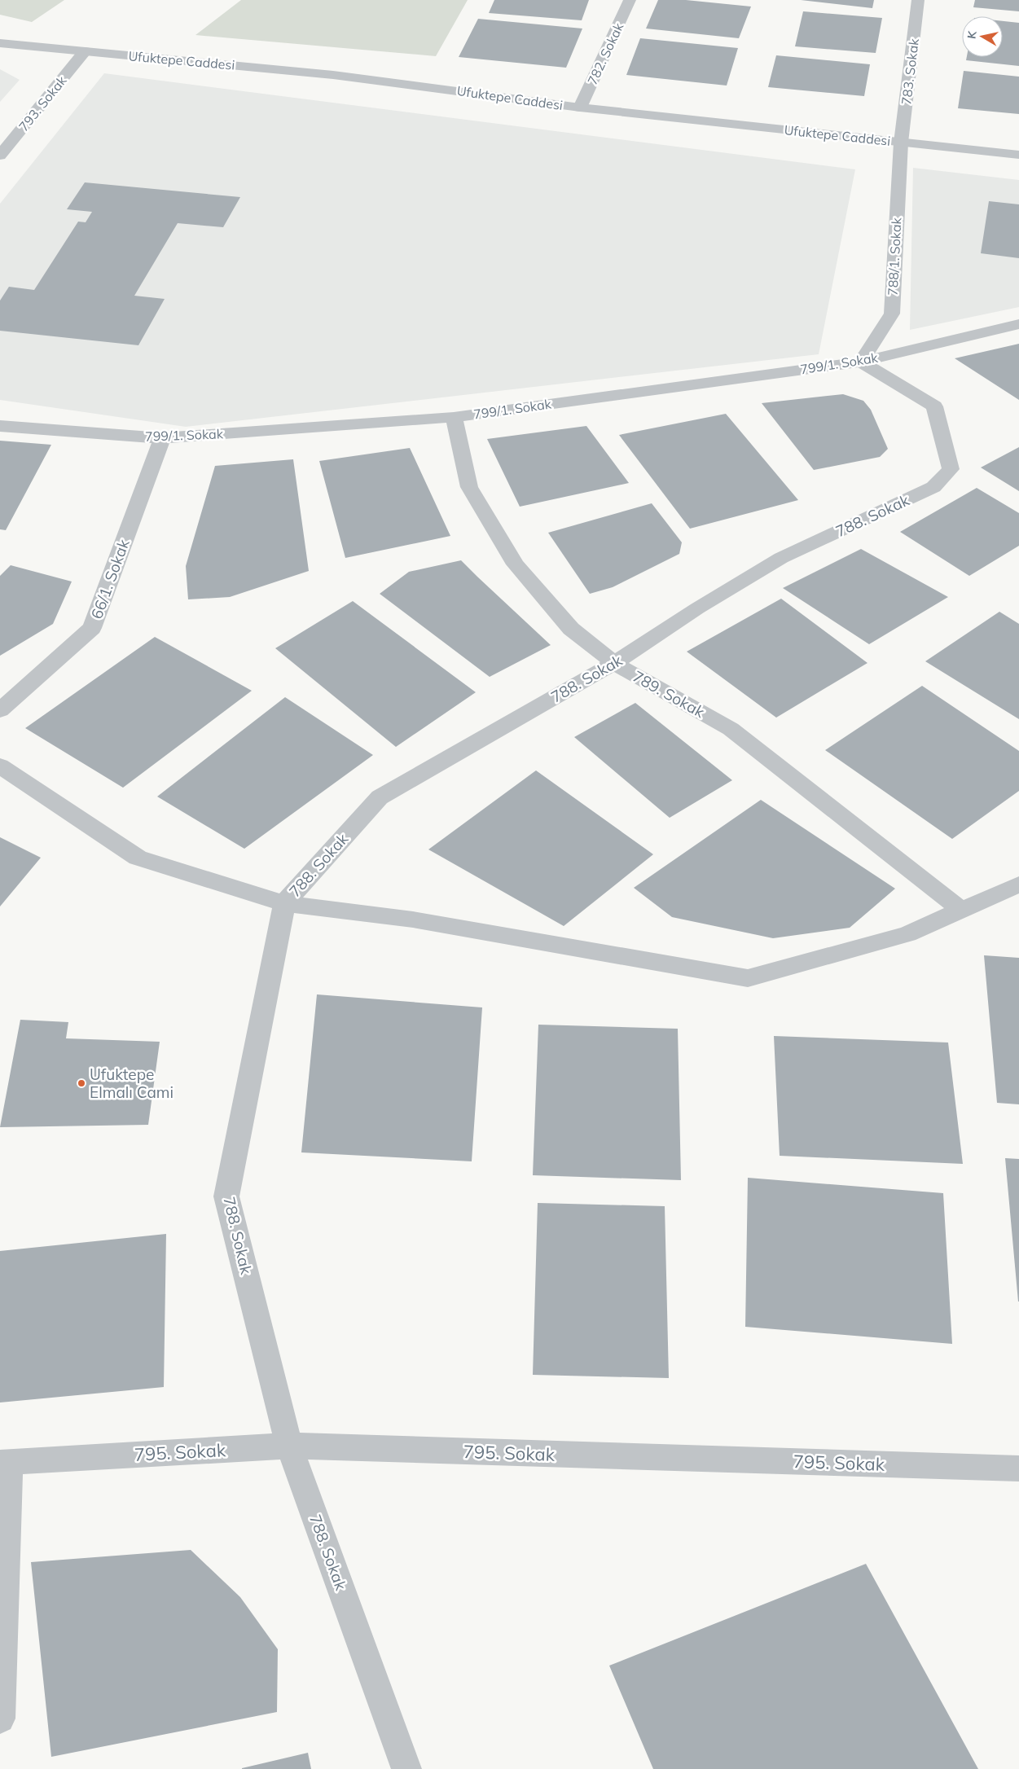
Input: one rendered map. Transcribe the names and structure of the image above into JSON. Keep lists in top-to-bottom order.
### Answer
{
  "streets": {
    "street": [
      "782. Sokak",
      "Ufuktepe Caddesi",
      "783. Sokak",
      "793. Sokak",
      "788/1. Sokak",
      "799/1. Sokak",
      "788. Sokak",
      "66/1. Sokak",
      "789. Sokak",
      "795. Sokak"
    ]
  },
  "crossings": [
    ["782. Sokak", "Ufuktepe Caddesi"],
    ["Ufuktepe Caddesi", "783. Sokak"],
    ["Ufuktepe Caddesi", "793. Sokak"],
    ["Ufuktepe Caddesi", "788/1. Sokak"],
    ["783. Sokak", "788/1. Sokak"],
    ["788/1. Sokak", "799/1. Sokak"],
    ["788/1. Sokak", "788. Sokak"],
    ["799/1. Sokak", "788. Sokak"],
    ["799/1. Sokak", "66/1. Sokak"],
    ["799/1. Sokak", "789. Sokak"],
    ["788. Sokak", "789. Sokak"],
    ["788. Sokak", "795. Sokak"]
  ],
  "places": ["Ufuktepe Elmalı Cami"],
  "north": "left"
}
